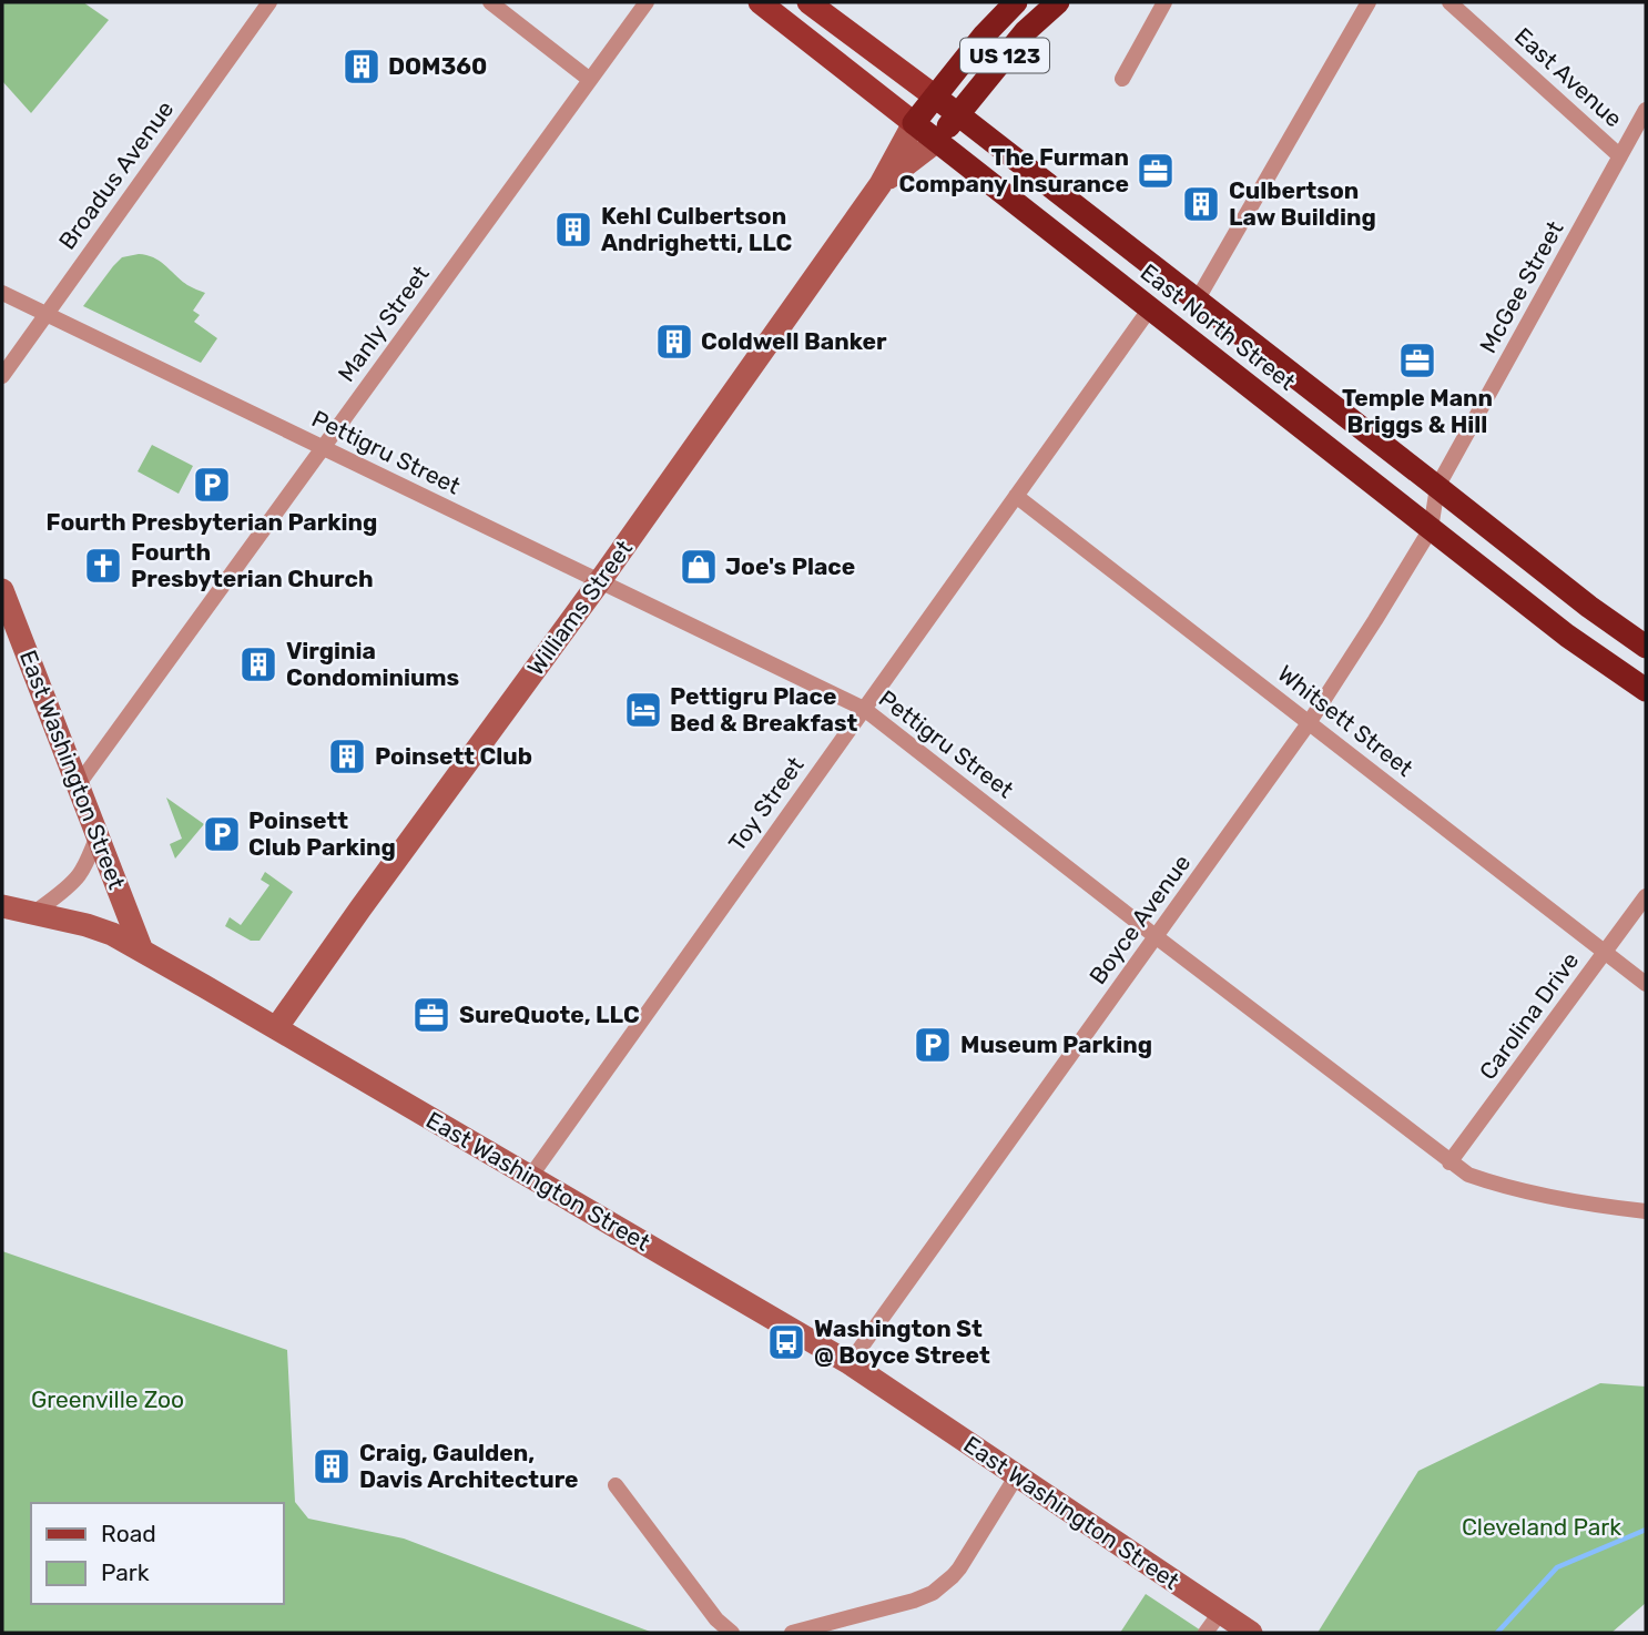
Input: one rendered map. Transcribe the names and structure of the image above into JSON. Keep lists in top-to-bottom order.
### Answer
{
  "streets": {
    "highway": ["US 123", "East North Street"],
    "street": [
      "East Avenue",
      "Broadus Avenue",
      "McGee Street",
      "Manly Street",
      "Pettigru Street",
      "Williams Street",
      "Whitsett Street",
      "East Washington Street",
      "Toy Street",
      "Boyce Avenue",
      "Carolina Drive"
    ]
  },
  "crossings": [
    ["US 123", "East North Street"],
    ["US 123", "Williams Street"],
    ["East Avenue", "McGee Street"],
    ["Broadus Avenue", "Pettigru Street"],
    ["McGee Street", "East North Street"],
    ["McGee Street", "Boyce Avenue"],
    ["Manly Street", "Pettigru Street"],
    ["Manly Street", "East Washington Street"],
    ["East North Street", "Williams Street"],
    ["East North Street", "Toy Street"],
    ["East North Street", "Boyce Avenue"],
    ["Pettigru Street", "Williams Street"],
    ["Pettigru Street", "Toy Street"],
    ["Pettigru Street", "Boyce Avenue"],
    ["Pettigru Street", "Carolina Drive"],
    ["Williams Street", "East Washington Street"],
    ["Whitsett Street", "Toy Street"],
    ["Whitsett Street", "Boyce Avenue"],
    ["Whitsett Street", "Carolina Drive"],
    ["East Washington Street", "Toy Street"],
    ["East Washington Street", "Boyce Avenue"]
  ],
  "parks": ["Greenville Zoo", "Cleveland Park"],
  "places": {
    "building": [
      "DOM360",
      "Culbertson Law Building",
      "Kehl Culbertson Andrighetti, LLC",
      "Coldwell Banker",
      "Virginia Condominiums",
      "Poinsett Club",
      "Craig, Gaulden, Davis Architecture"
    ],
    "office": ["The Furman Company Insurance", "Temple Mann Briggs & Hill", "SureQuote, LLC"],
    "parking": ["Fourth Presbyterian Parking", "Poinsett Club Parking", "Museum Parking"],
    "church": ["Fourth Presbyterian Church"],
    "shop": ["Joe's Place"],
    "hotel": ["Pettigru Place Bed & Breakfast"],
    "bus stop": ["Washington St @ Boyce Street"]
  },
  "legend": ["Road", "Park"]
}
